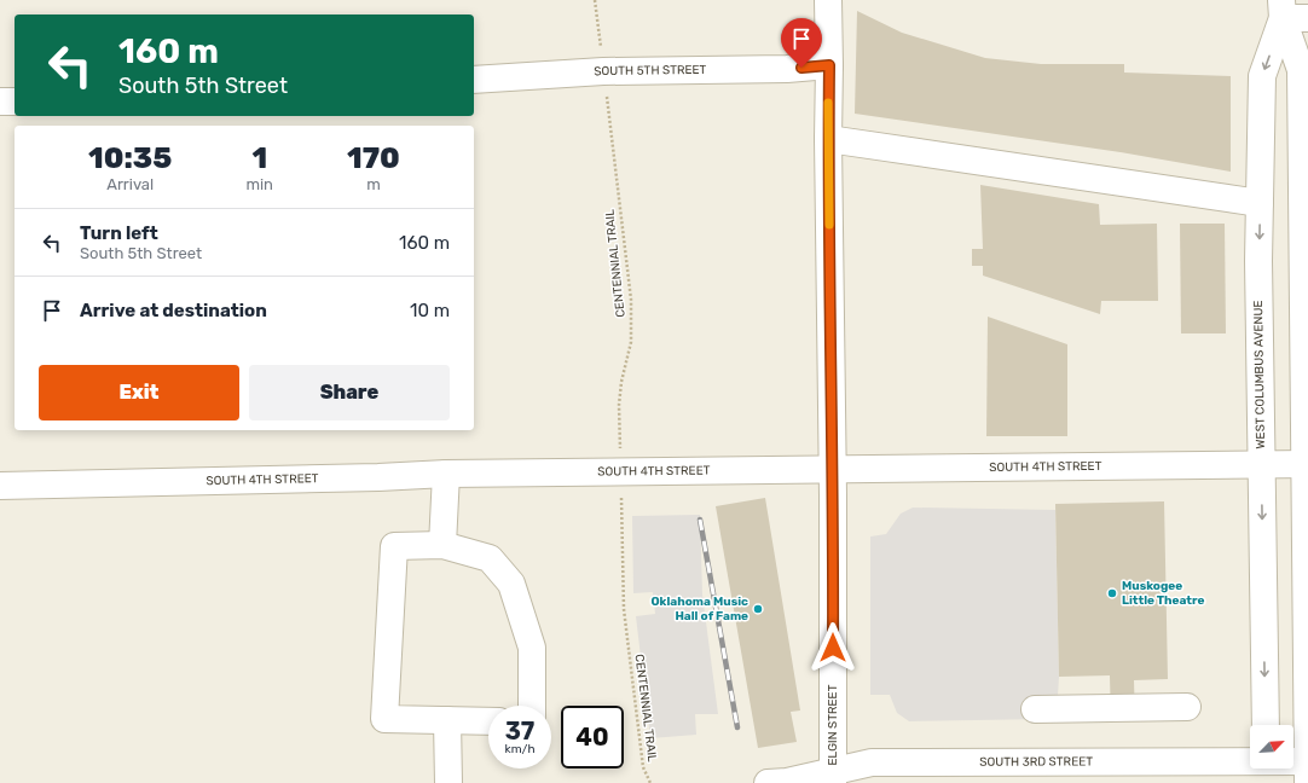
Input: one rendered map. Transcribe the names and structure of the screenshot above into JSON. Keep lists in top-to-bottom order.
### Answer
{
  "streets": {
    "street": [
      "SOUTH 5TH STREET",
      "WEST COLUMBUS AVENUE",
      "SOUTH 4TH STREET",
      "ELGIN STREET",
      "SOUTH 3RD STREET"
    ],
    "path": ["CENTENNIAL TRAIL"]
  },
  "crossings": [
    ["SOUTH 5TH STREET", "CENTENNIAL TRAIL"],
    ["SOUTH 5TH STREET", "ELGIN STREET"],
    ["CENTENNIAL TRAIL", "SOUTH 4TH STREET"],
    ["WEST COLUMBUS AVENUE", "SOUTH 4TH STREET"],
    ["WEST COLUMBUS AVENUE", "SOUTH 3RD STREET"],
    ["SOUTH 4TH STREET", "ELGIN STREET"],
    ["ELGIN STREET", "SOUTH 3RD STREET"]
  ],
  "places": ["Muskogee Little Theatre", "Oklahoma Music Hall of Fame"],
  "north": "top right",
  "page": {
    "turn": ["160 m", "South 5th Street"],
    "eta": [
      "10:35",
      "Arrival",
      "1",
      "min",
      "170",
      "m"
    ],
    "list": [
      {
        "name": "Turn left",
        "note": "South 5th Street",
        "value": "160 m"
      },
      {
        "name": "Arrive at destination",
        "value": "10 m"
      }
    ],
    "buttons": ["Exit", "Share"],
    "speed": "37 km/h",
    "limit": "40"
  }
}
